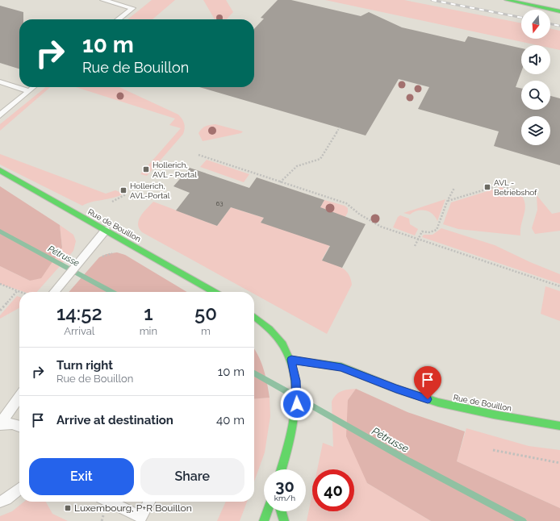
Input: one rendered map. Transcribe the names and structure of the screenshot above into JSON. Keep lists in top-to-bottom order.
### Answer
{
  "streets": {
    "main road": ["Rue de Bouillon"]
  },
  "water": ["Pétrusse"],
  "places": {
    "transit": [
      "Hollerich, AVL - Portal",
      "AVL - Betriebshof",
      "Hollerich, AVL-Portal",
      "Luxembourg, P+R Bouillon"
    ]
  },
  "house_numbers": ["63"],
  "north": "bottom",
  "page": {
    "turn": ["10 m", "Rue de Bouillon"],
    "eta": [
      "14:52",
      "Arrival",
      "1",
      "min",
      "50",
      "m"
    ],
    "list": [
      {
        "name": "Turn right",
        "note": "Rue de Bouillon",
        "value": "10 m"
      },
      {
        "name": "Arrive at destination",
        "value": "40 m"
      }
    ],
    "buttons": ["Exit", "Share"],
    "speed": "30 km/h",
    "limit": "40"
  }
}
